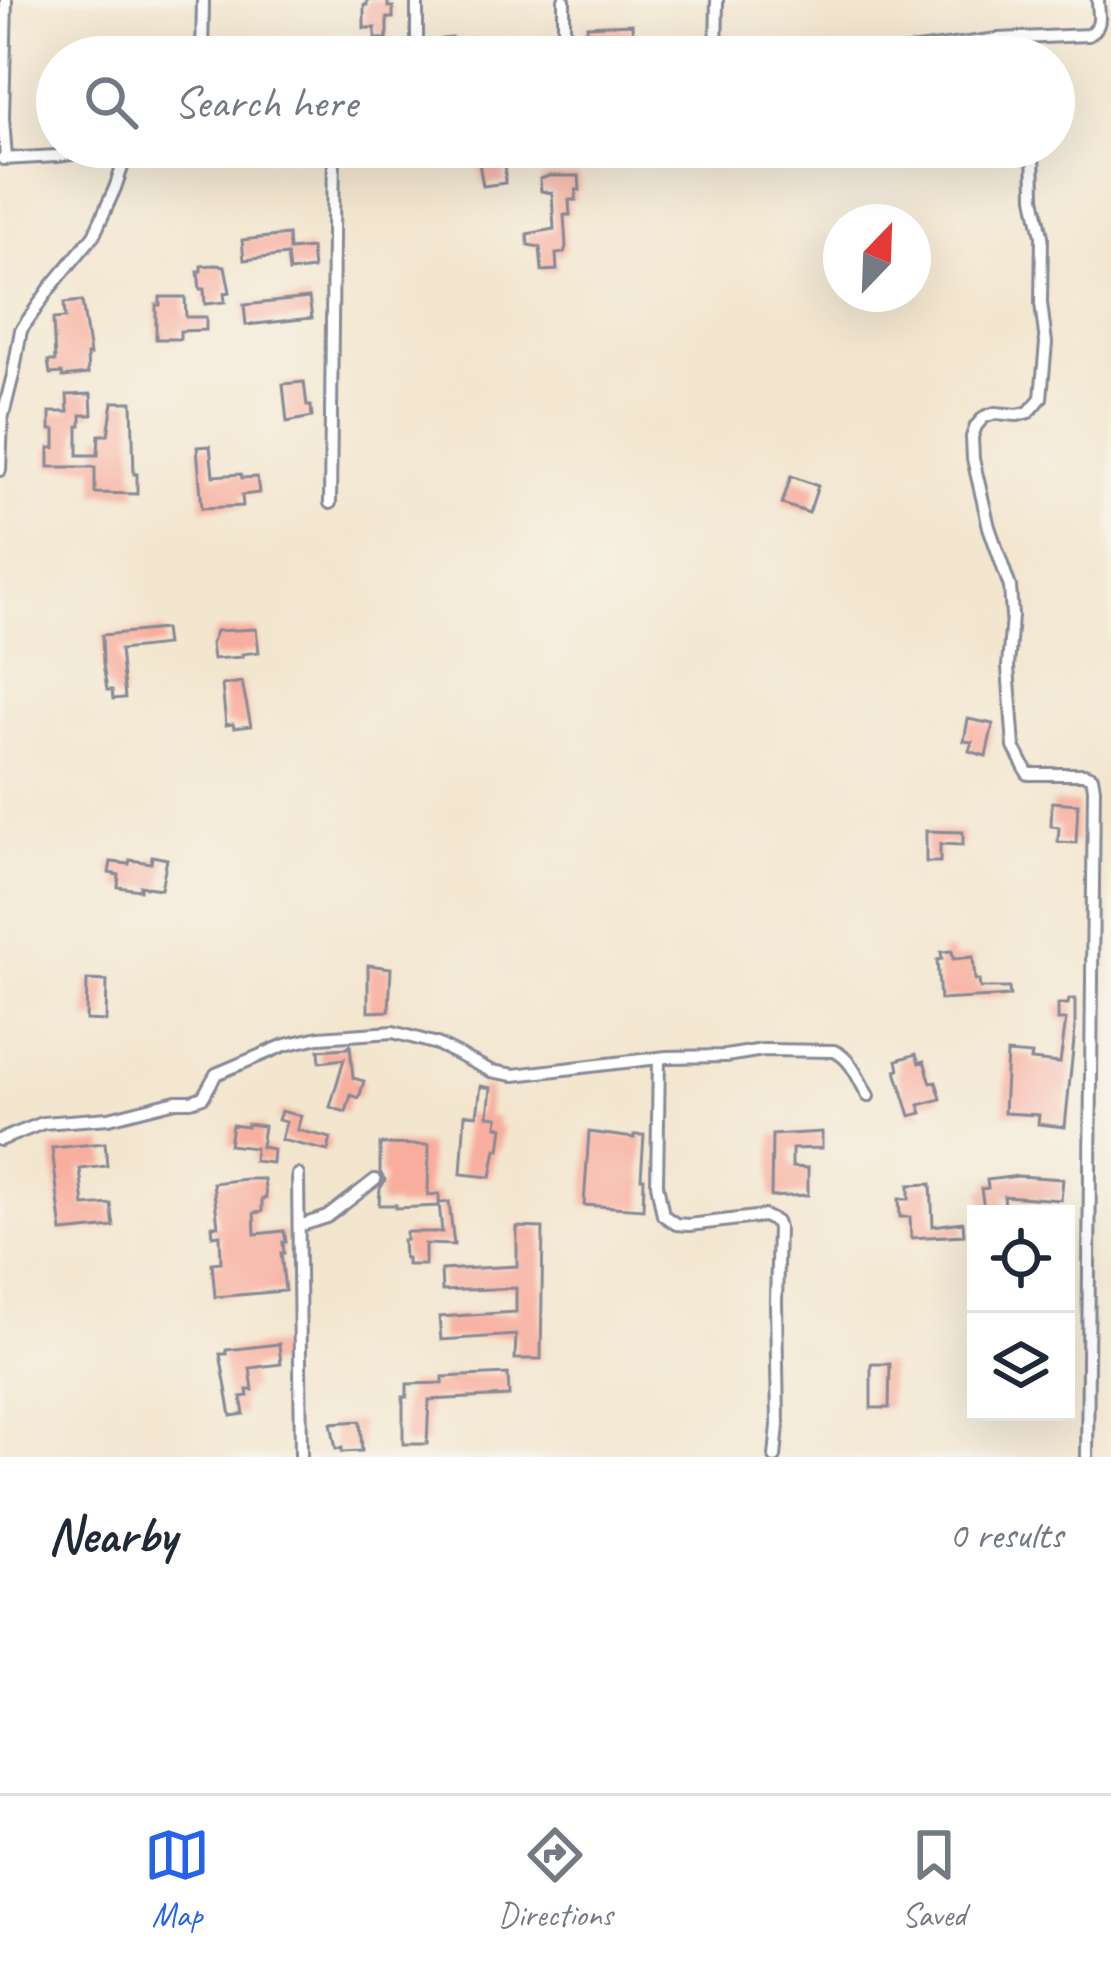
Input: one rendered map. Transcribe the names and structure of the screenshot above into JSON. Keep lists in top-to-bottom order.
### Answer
{
  "north": "top right",
  "page": {
    "search": "Search here",
    "heading": ["Nearby", "0 results"],
    "nav": ["Map", "Directions", "Saved"]
  }
}
